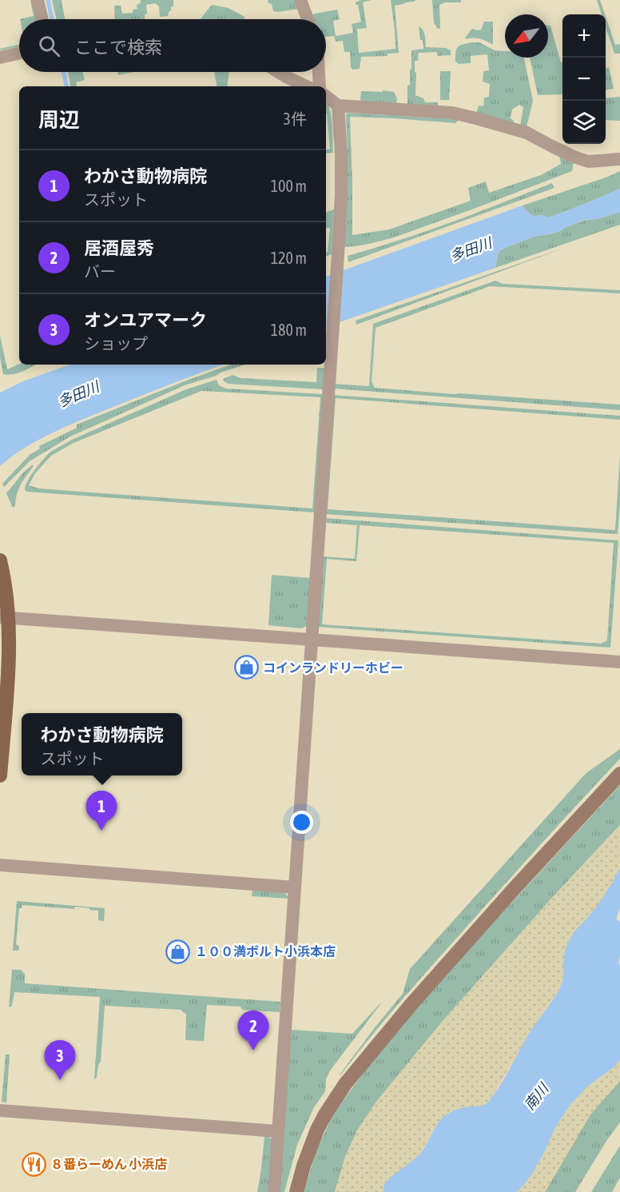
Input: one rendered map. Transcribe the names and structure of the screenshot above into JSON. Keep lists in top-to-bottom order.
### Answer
{
  "water": ["多田川", "南川"],
  "places": {
    "shop": ["コインランドリーホビー", "１００満ボルト小浜本店"],
    "restaurant": ["８番らーめん 小浜店"]
  },
  "north": "bottom left",
  "page": {
    "map_buttons": ["+", "−"],
    "search": "ここで検索",
    "heading": ["周辺", "3件"],
    "list": [
      {
        "mark": "1",
        "name": "わかさ動物病院",
        "note": "スポット",
        "value": "100 m"
      },
      {
        "mark": "2",
        "name": "居酒屋秀",
        "note": "バー",
        "value": "120 m"
      },
      {
        "mark": "3",
        "name": "オンユアマーク",
        "note": "ショップ",
        "value": "180 m"
      }
    ],
    "popup": ["わかさ動物病院", "スポット"],
    "pins": ["1", "2", "3"]
  }
}
